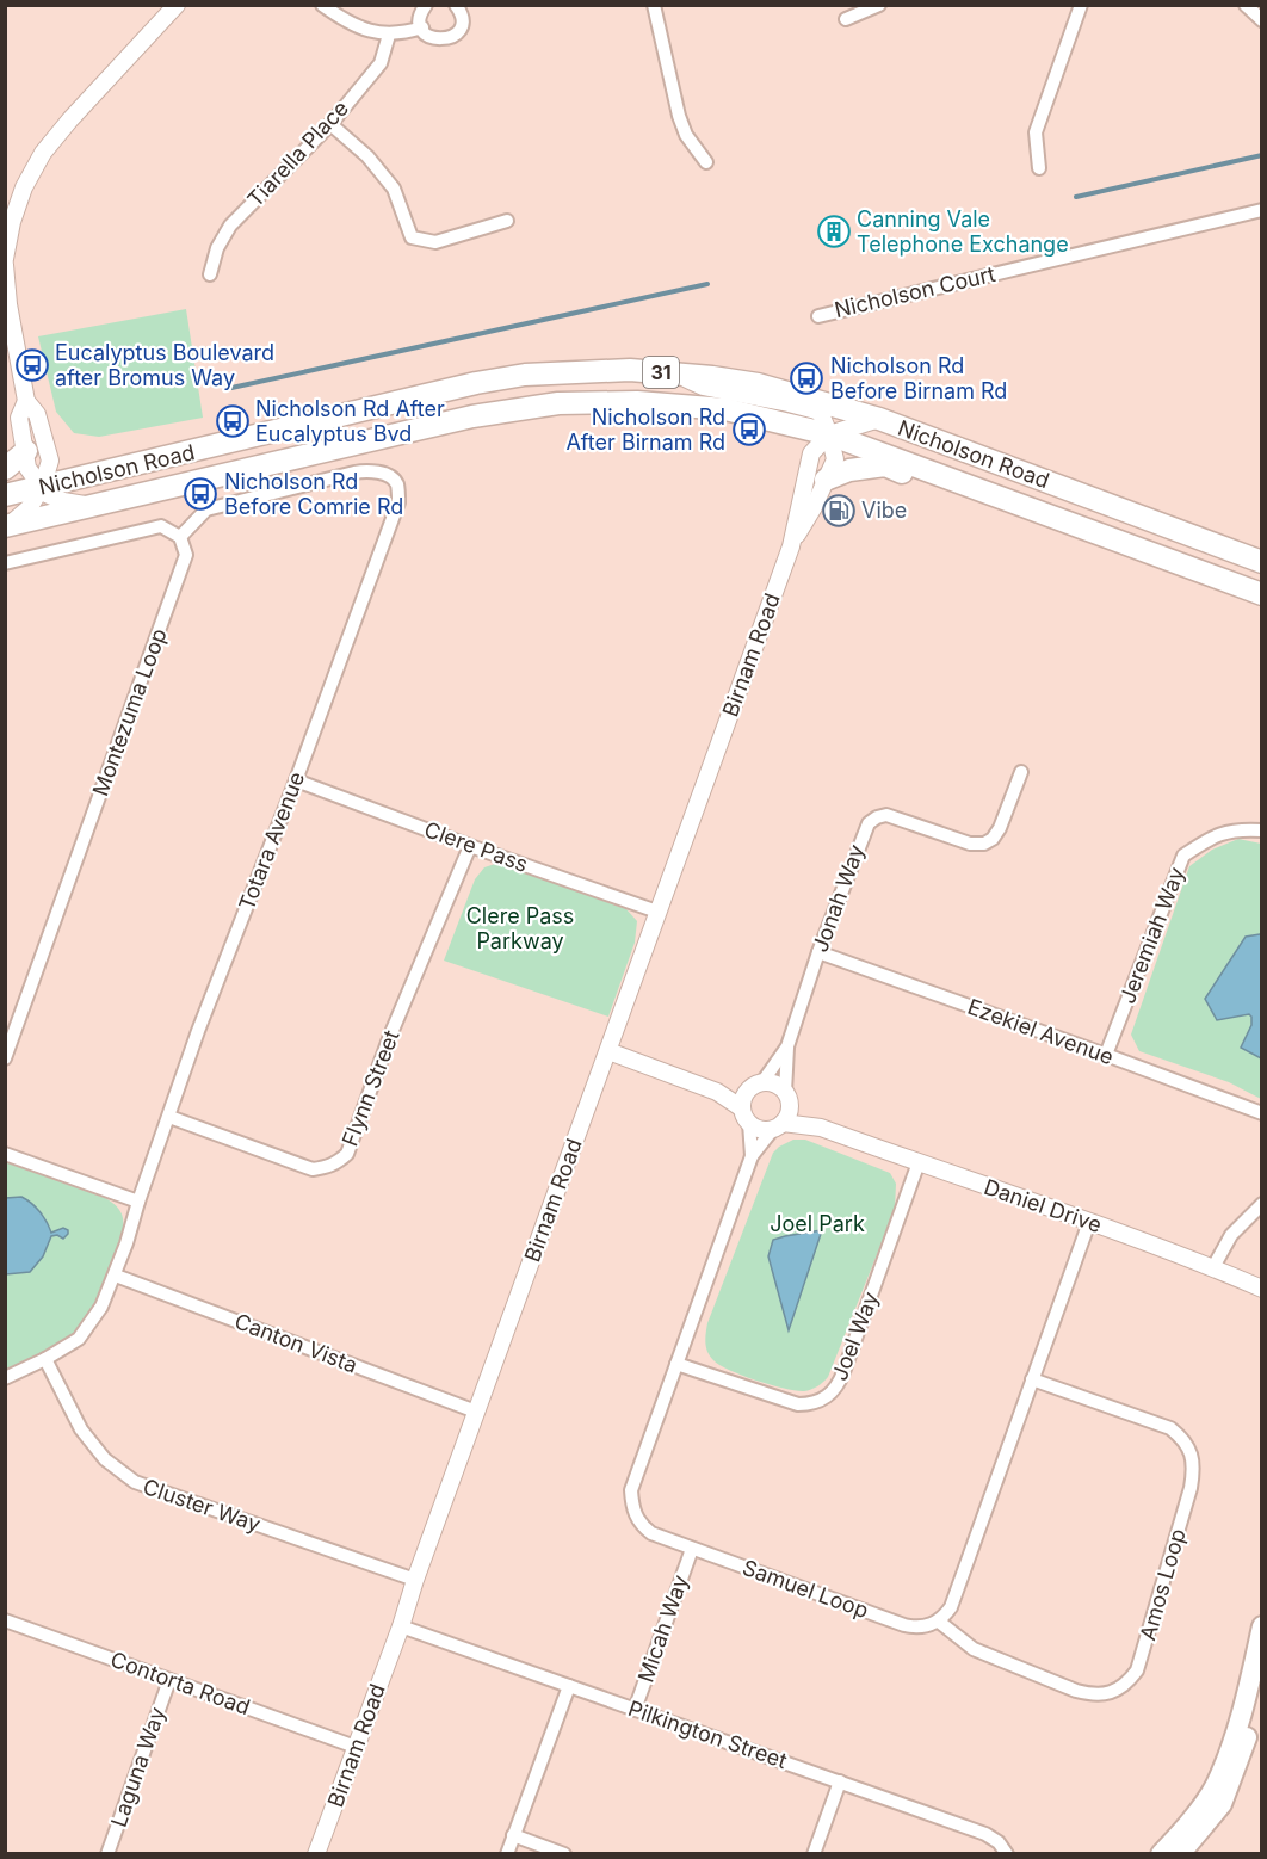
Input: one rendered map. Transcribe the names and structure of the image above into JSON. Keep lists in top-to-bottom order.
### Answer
{
  "streets": {
    "main road": ["31", "Nicholson Road"],
    "street": [
      "Tiarella Place",
      "Nicholson Court",
      "Birnam Road",
      "Montezuma Loop",
      "Totara Avenue",
      "Clere Pass",
      "Jonah Way",
      "Jeremiah Way",
      "Ezekiel Avenue",
      "Flynn Street",
      "Daniel Drive",
      "Joel Way",
      "Canton Vista",
      "Cluster Way",
      "Amos Loop",
      "Samuel Loop",
      "Micah Way",
      "Contorta Road",
      "Pilkington Street",
      "Laguna Way"
    ]
  },
  "crossings": [
    ["Nicholson Road", "Birnam Road"],
    ["Birnam Road", "Clere Pass"],
    ["Birnam Road", "Daniel Drive"],
    ["Birnam Road", "Canton Vista"],
    ["Birnam Road", "Cluster Way"],
    ["Birnam Road", "Contorta Road"],
    ["Birnam Road", "Pilkington Street"],
    ["Montezuma Loop", "Totara Avenue"],
    ["Totara Avenue", "Clere Pass"],
    ["Totara Avenue", "Flynn Street"],
    ["Totara Avenue", "Canton Vista"],
    ["Totara Avenue", "Cluster Way"],
    ["Clere Pass", "Flynn Street"],
    ["Jonah Way", "Ezekiel Avenue"],
    ["Jonah Way", "Daniel Drive"],
    ["Jonah Way", "Samuel Loop"],
    ["Jeremiah Way", "Ezekiel Avenue"],
    ["Daniel Drive", "Joel Way"],
    ["Daniel Drive", "Samuel Loop"],
    ["Joel Way", "Samuel Loop"],
    ["Amos Loop", "Samuel Loop"],
    ["Samuel Loop", "Micah Way"],
    ["Micah Way", "Pilkington Street"],
    ["Contorta Road", "Laguna Way"]
  ],
  "parks": ["Clere Pass Parkway", "Joel Park"],
  "places": {
    "building": ["Canning Vale Telephone Exchange"],
    "bus stop": [
      "Eucalyptus Boulevard after Bromus Way",
      "Nicholson Rd Before Birnam Rd",
      "Nicholson Rd After Eucalyptus Bvd",
      "Nicholson Rd After Birnam Rd",
      "Nicholson Rd Before Comrie Rd"
    ],
    "fuel station": ["Vibe"]
  }
}
